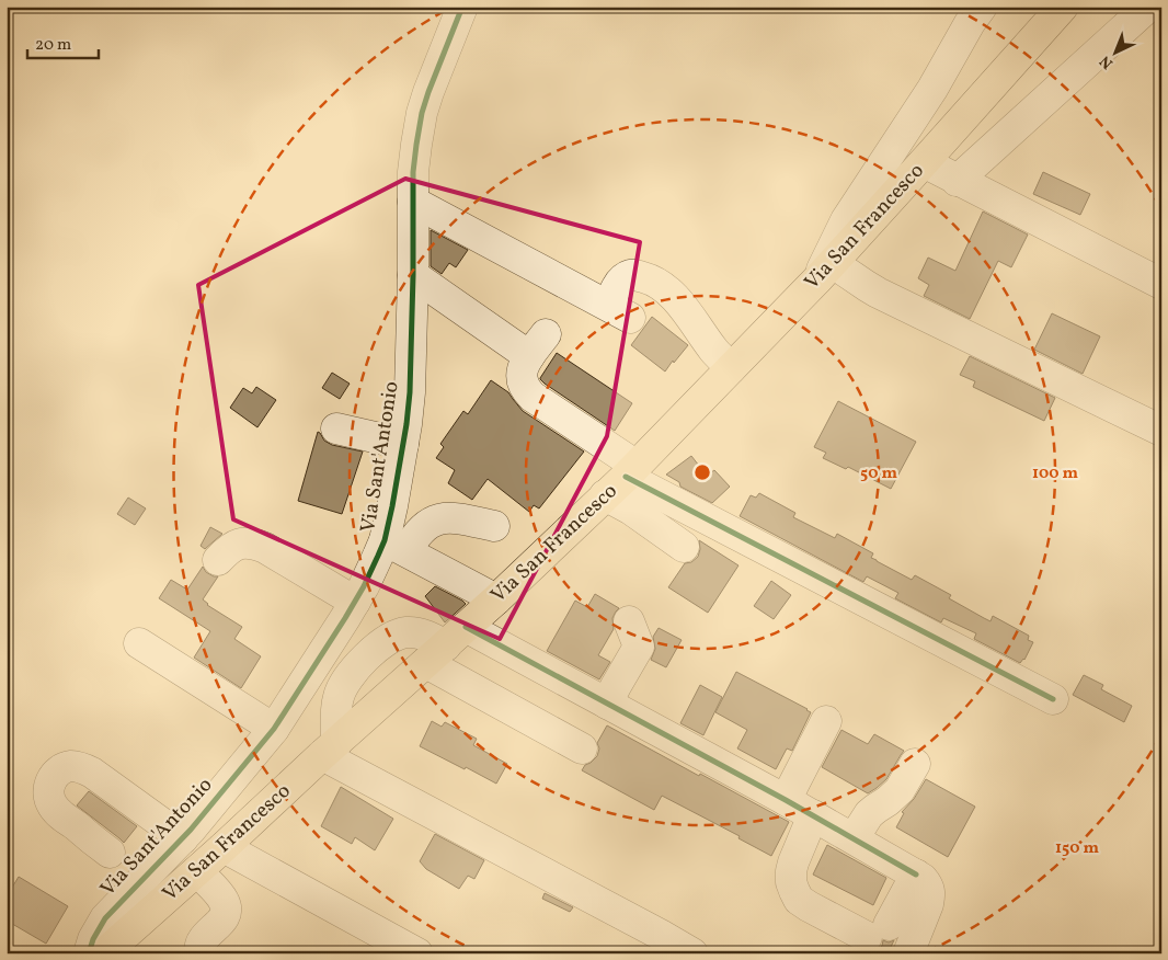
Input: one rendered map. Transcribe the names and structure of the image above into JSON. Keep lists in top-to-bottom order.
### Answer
{
  "streets": {
    "main road": ["Via San Francesco"],
    "street": ["Via Sant'Antonio"]
  },
  "scale_bar": "20 m",
  "north": "bottom left",
  "rings": ["50 m", "100 m", "150 m"]
}
